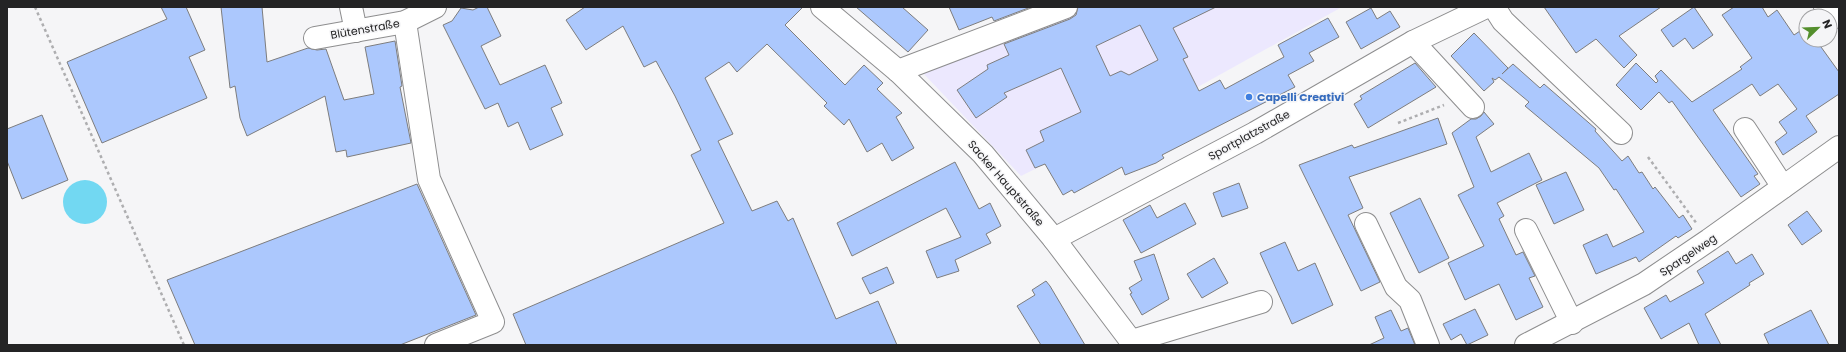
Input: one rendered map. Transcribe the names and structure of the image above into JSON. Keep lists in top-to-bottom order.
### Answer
{
  "streets": {
    "street": [
      "Blütenstraße",
      "Sportplatzstraße",
      "Sacker Hauptstraße",
      "Spargelweg"
    ]
  },
  "crossings": [
    ["Sportplatzstraße", "Sacker Hauptstraße"]
  ],
  "places": ["Capelli Creativi"],
  "north": "top right"
}
